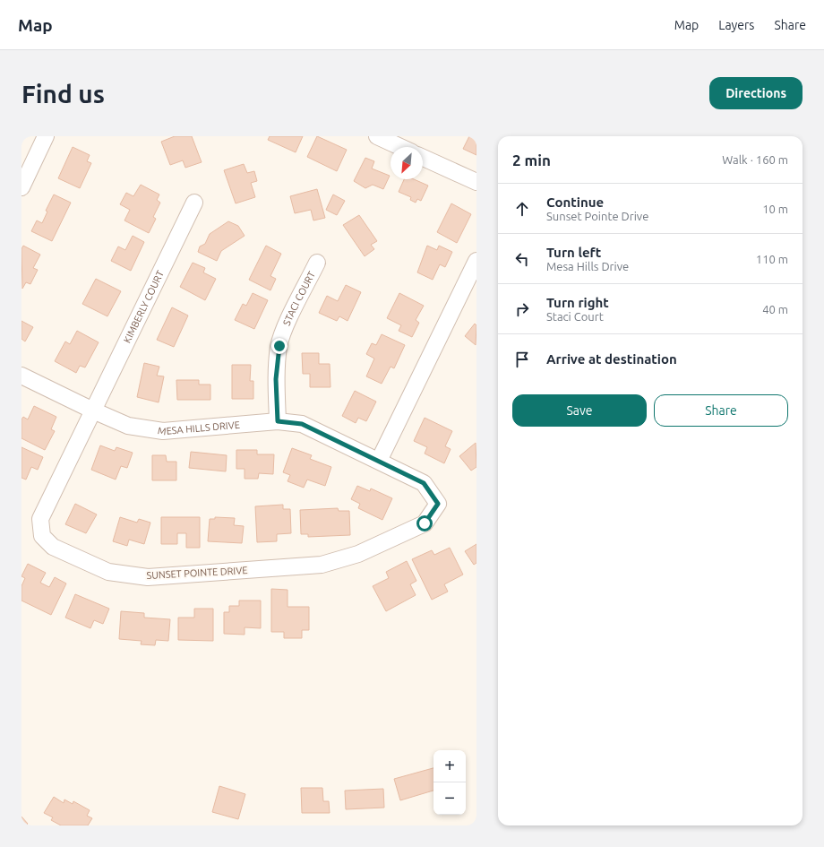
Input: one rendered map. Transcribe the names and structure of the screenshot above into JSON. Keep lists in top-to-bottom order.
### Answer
{
  "streets": {
    "street": [
      "STACI COURT",
      "KIMBERLY COURT",
      "MESA HILLS DRIVE",
      "SUNSET POINTE DRIVE"
    ]
  },
  "crossings": [
    ["STACI COURT", "MESA HILLS DRIVE"],
    ["KIMBERLY COURT", "MESA HILLS DRIVE"],
    ["KIMBERLY COURT", "SUNSET POINTE DRIVE"],
    ["MESA HILLS DRIVE", "SUNSET POINTE DRIVE"]
  ],
  "north": "bottom left",
  "page": {
    "header": "Map",
    "nav": ["Map", "Layers", "Share"],
    "buttons": [
      "Directions",
      ["Save", "Share"]
    ],
    "title": "Find us",
    "heading": ["2 min", "Walk · 160 m"],
    "list": [
      ["Continue", "Sunset Pointe Drive", "10 m"],
      ["Turn left", "Mesa Hills Drive", "110 m"],
      ["Turn right", "Staci Court", "40 m"],
      "Arrive at destination"
    ],
    "map_buttons": ["+", "−"]
  }
}
